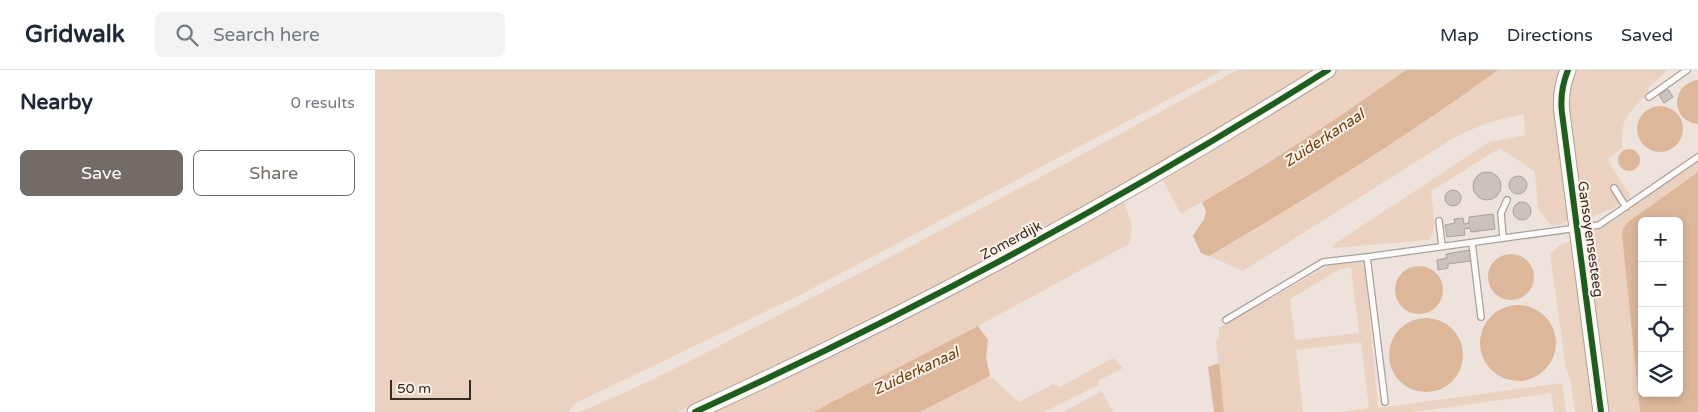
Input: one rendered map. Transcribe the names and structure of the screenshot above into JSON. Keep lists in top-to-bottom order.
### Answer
{
  "streets": {
    "street": ["Gansoyensesteeg", "Zomerdijk"]
  },
  "water": ["Zuiderkanaal"],
  "scale_bar": "50 m",
  "page": {
    "header": "Gridwalk",
    "search": "Search here",
    "nav": ["Map", "Directions", "Saved"],
    "heading": ["Nearby", "0 results"],
    "buttons": ["Save", "Share"],
    "map_buttons": ["+", "−"],
    "scale": "50 m"
  }
}
